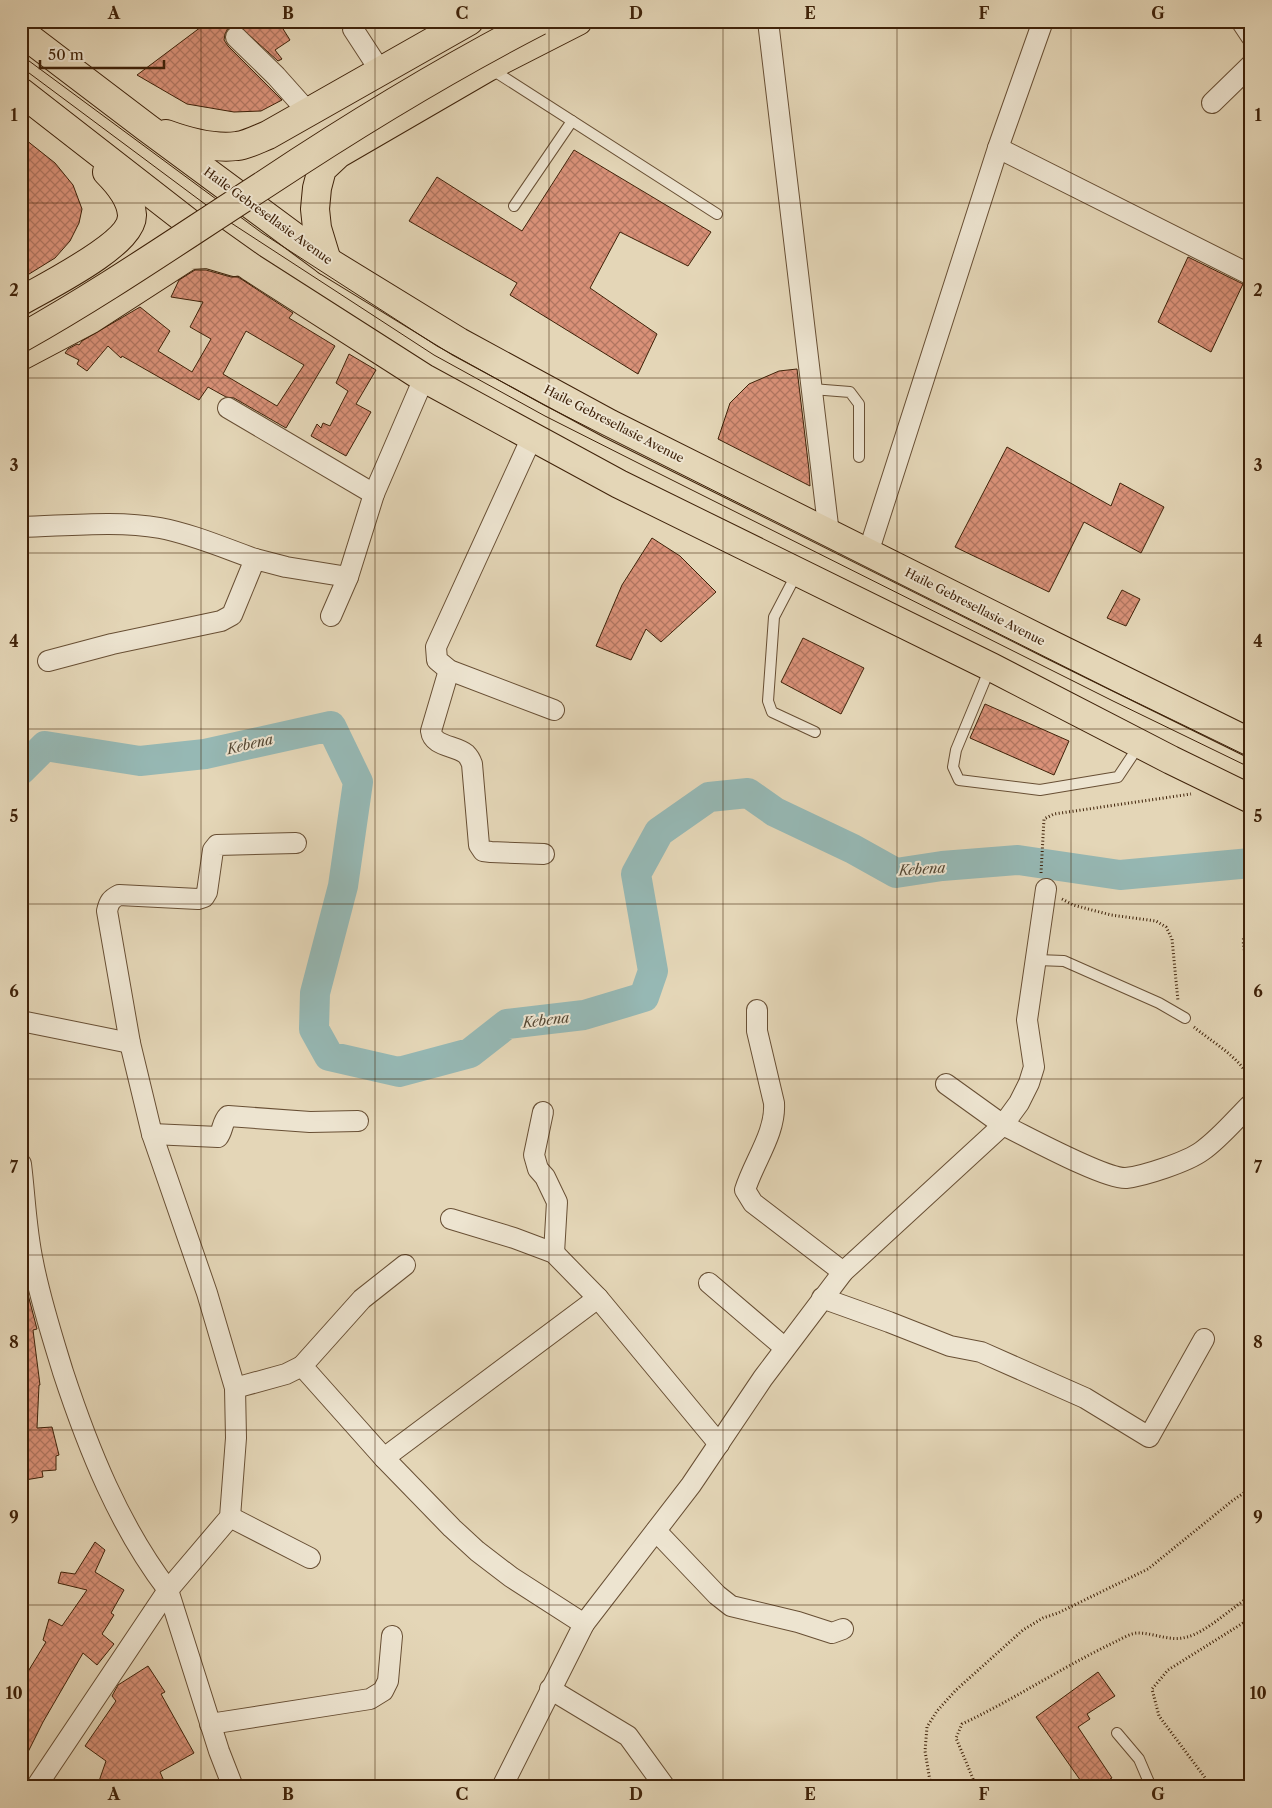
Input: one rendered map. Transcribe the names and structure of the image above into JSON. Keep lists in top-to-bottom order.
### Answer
{
  "streets": {
    "main road": ["Haile Gebresellasie Avenue"]
  },
  "water": ["Kebena"],
  "scale_bar": "50 m",
  "grid": {
    "columns": [
      "A",
      "B",
      "C",
      "D",
      "E",
      "F",
      "G"
    ],
    "rows": [
      "1",
      "2",
      "3",
      "4",
      "5",
      "6",
      "7",
      "8",
      "9",
      "10"
    ]
  }
}
